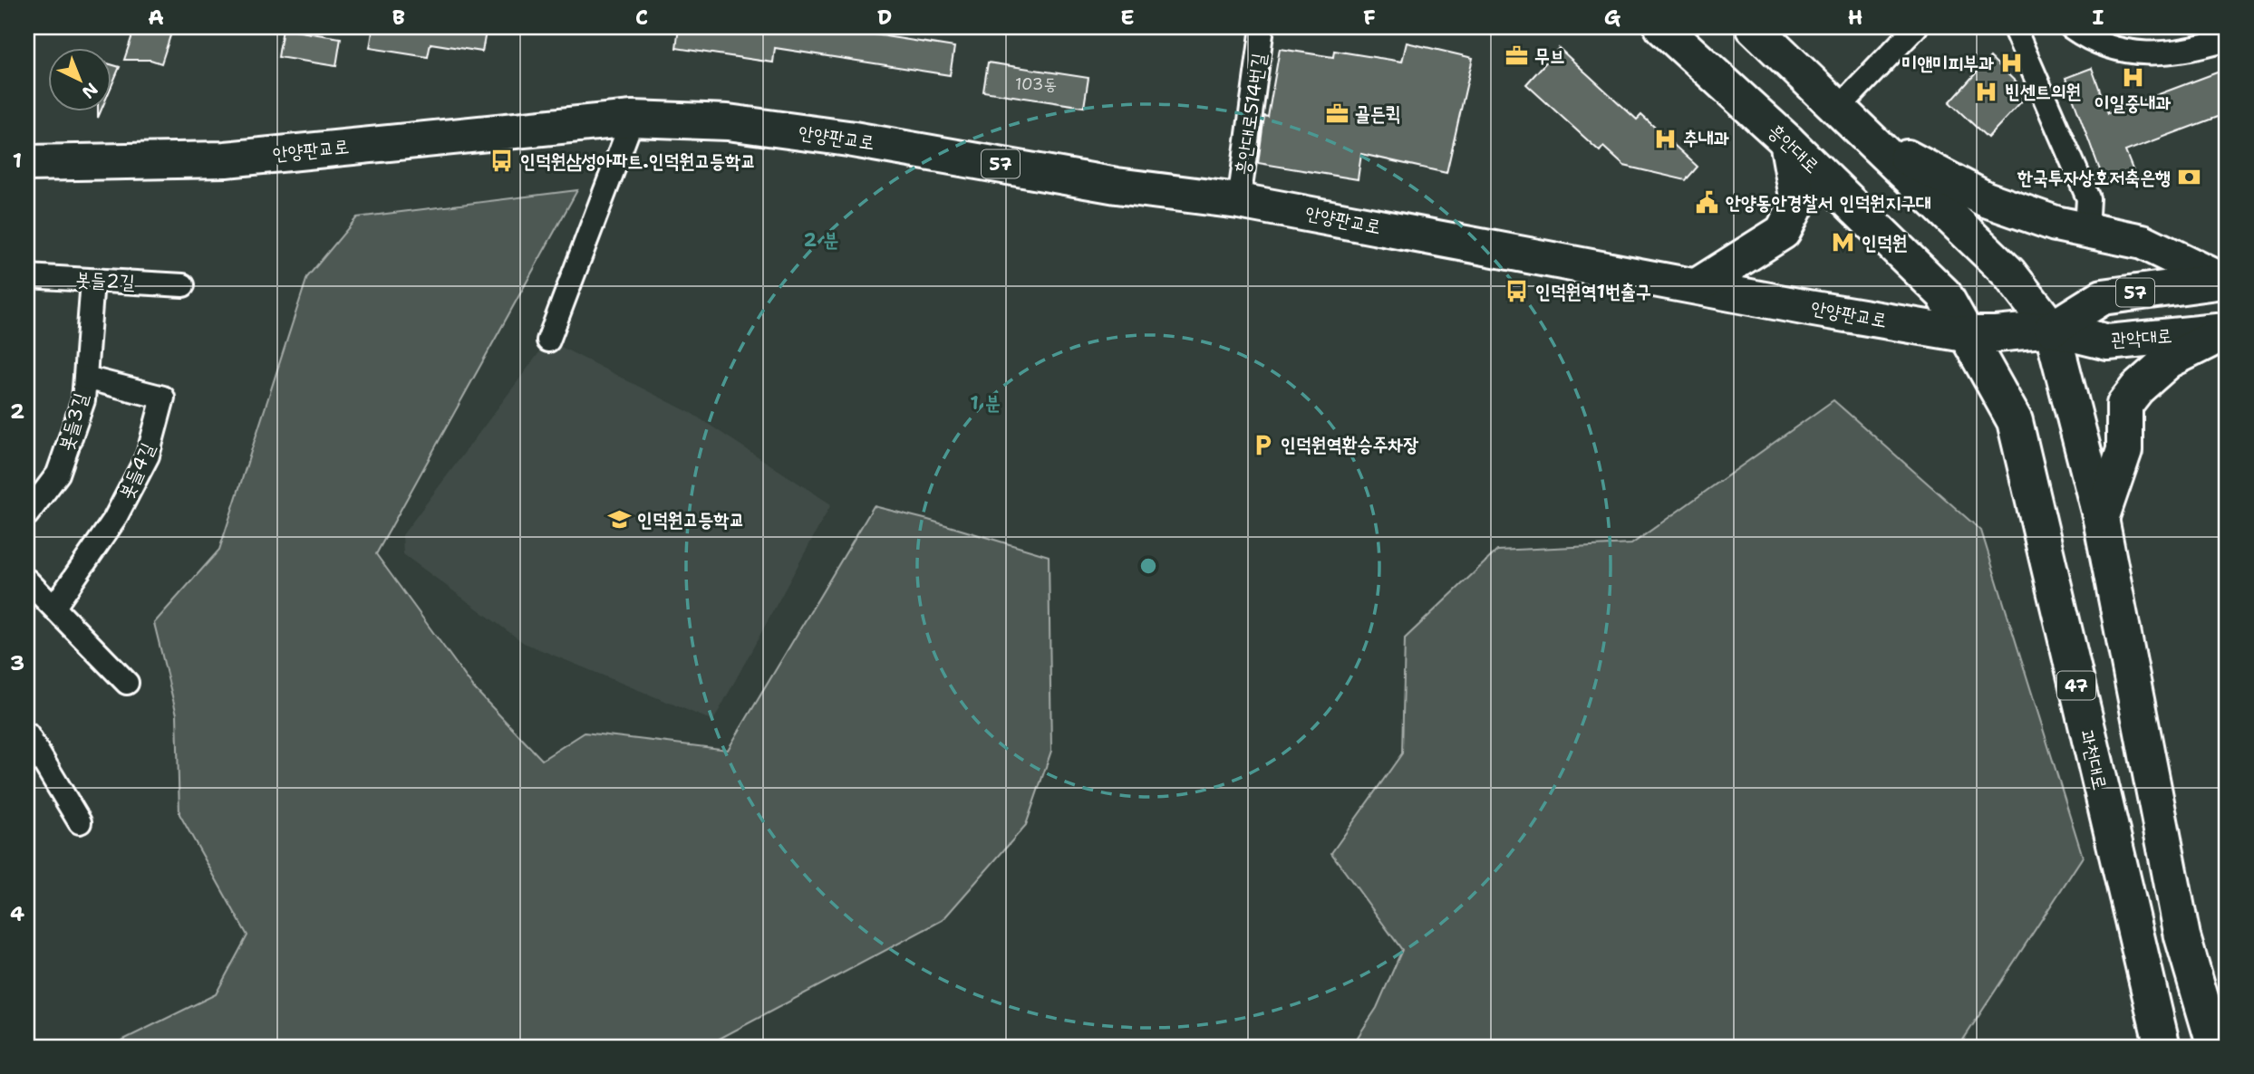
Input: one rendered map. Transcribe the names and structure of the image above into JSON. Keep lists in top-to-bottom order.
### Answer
{
  "streets": {
    "main road": [
      "안양판교로",
      "흥안대로",
      "57",
      "관악대로",
      "47",
      "과천대로"
    ],
    "street": [
      "흥안대로514번길",
      "봇들2길",
      "봇들3길",
      "봇들4길"
    ]
  },
  "crossings": [
    ["흥안대로514번길", "안양판교로"],
    ["안양판교로", "흥안대로"],
    ["안양판교로", "57"],
    ["안양판교로", "관악대로"],
    ["안양판교로", "과천대로"],
    ["흥안대로", "과천대로"],
    ["57", "관악대로"],
    ["봇들2길", "봇들3길"],
    ["봇들3길", "봇들4길"]
  ],
  "places": {
    "office": ["무브", "골든퀵"],
    "hospital": [
      "미앤미피부과",
      "이일중내과",
      "빈센트의원",
      "추내과"
    ],
    "bus stop": ["인덕원삼성아파트.인덕원고등학교", "인덕원역1번출구"],
    "bank": ["한국투자상호저축은행"],
    "public building": ["안양동안경찰서 인덕원지구대"],
    "metro station": ["인덕원"],
    "parking": ["인덕원역환승주차장"],
    "school or university": ["인덕원고등학교"]
  },
  "house_numbers": ["103동"],
  "north": "bottom right",
  "grid": {
    "columns": [
      "A",
      "B",
      "C",
      "D",
      "E",
      "F",
      "G",
      "H",
      "I"
    ],
    "rows": [
      "1",
      "2",
      "3",
      "4"
    ]
  },
  "rings": ["2 분", "1 분"]
}
